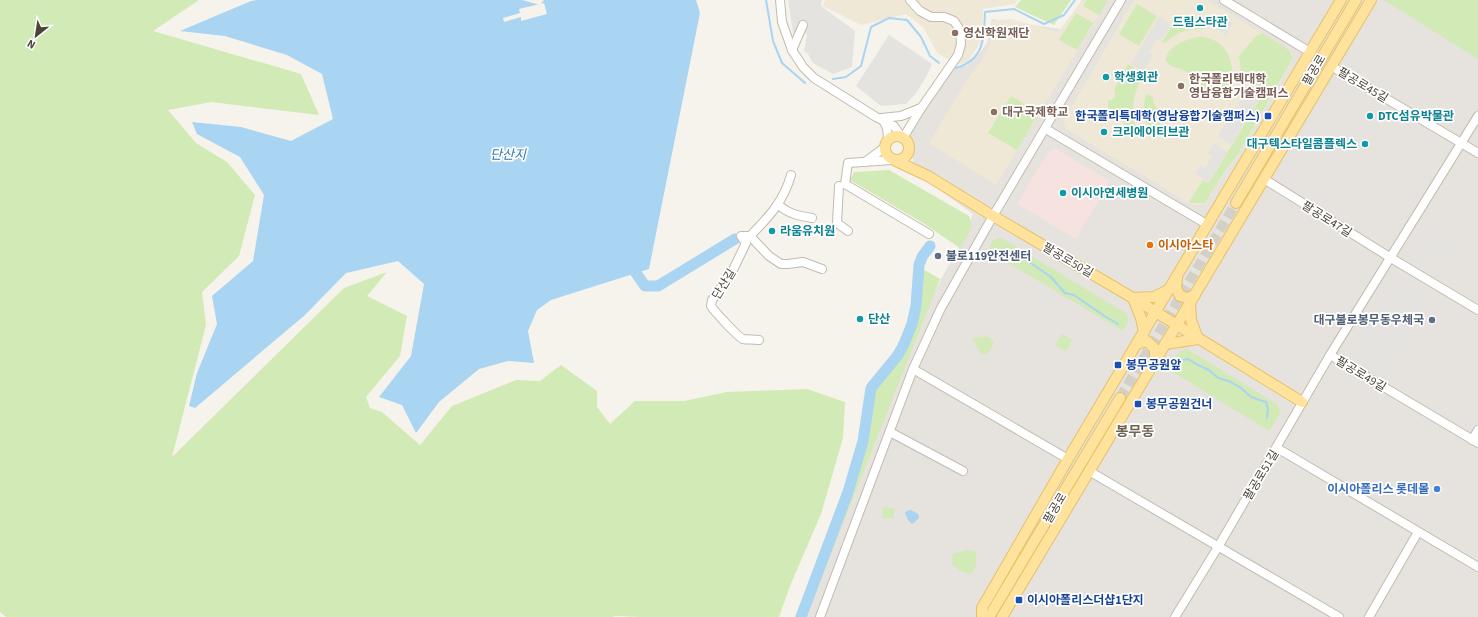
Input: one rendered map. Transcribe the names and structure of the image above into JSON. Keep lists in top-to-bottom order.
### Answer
{
  "streets": {
    "main road": ["팔공로", "팔공로50길"],
    "street": [
      "팔공로45길",
      "팔공로47길",
      "단산길",
      "팔공로49길",
      "팔공로51길"
    ]
  },
  "crossings": [
    ["팔공로49길", "팔공로51길"]
  ],
  "districts": ["봉무동"],
  "water": ["단산지"],
  "places": {
    "other": [
      "드림스타관",
      "영신학원재단",
      "학생회관",
      "한국폴리텍대학 영남융합기술캠퍼스",
      "대구국제학교",
      "DTC섬유박물관",
      "크리에이티브관",
      "대구텍스타일콤플렉스",
      "이시아연세병원",
      "라움유치원",
      "이시아스타",
      "불로119안전센터",
      "단산",
      "대구불로봉무동우체국",
      "이시아폴리스 롯데몰"
    ],
    "transit": [
      "한국폴리특데학(영남융합기술캠퍼스)",
      "봉무공원앞",
      "봉무공원건너",
      "이시아폴리스더샵1단지"
    ]
  },
  "north": "bottom left"
}
